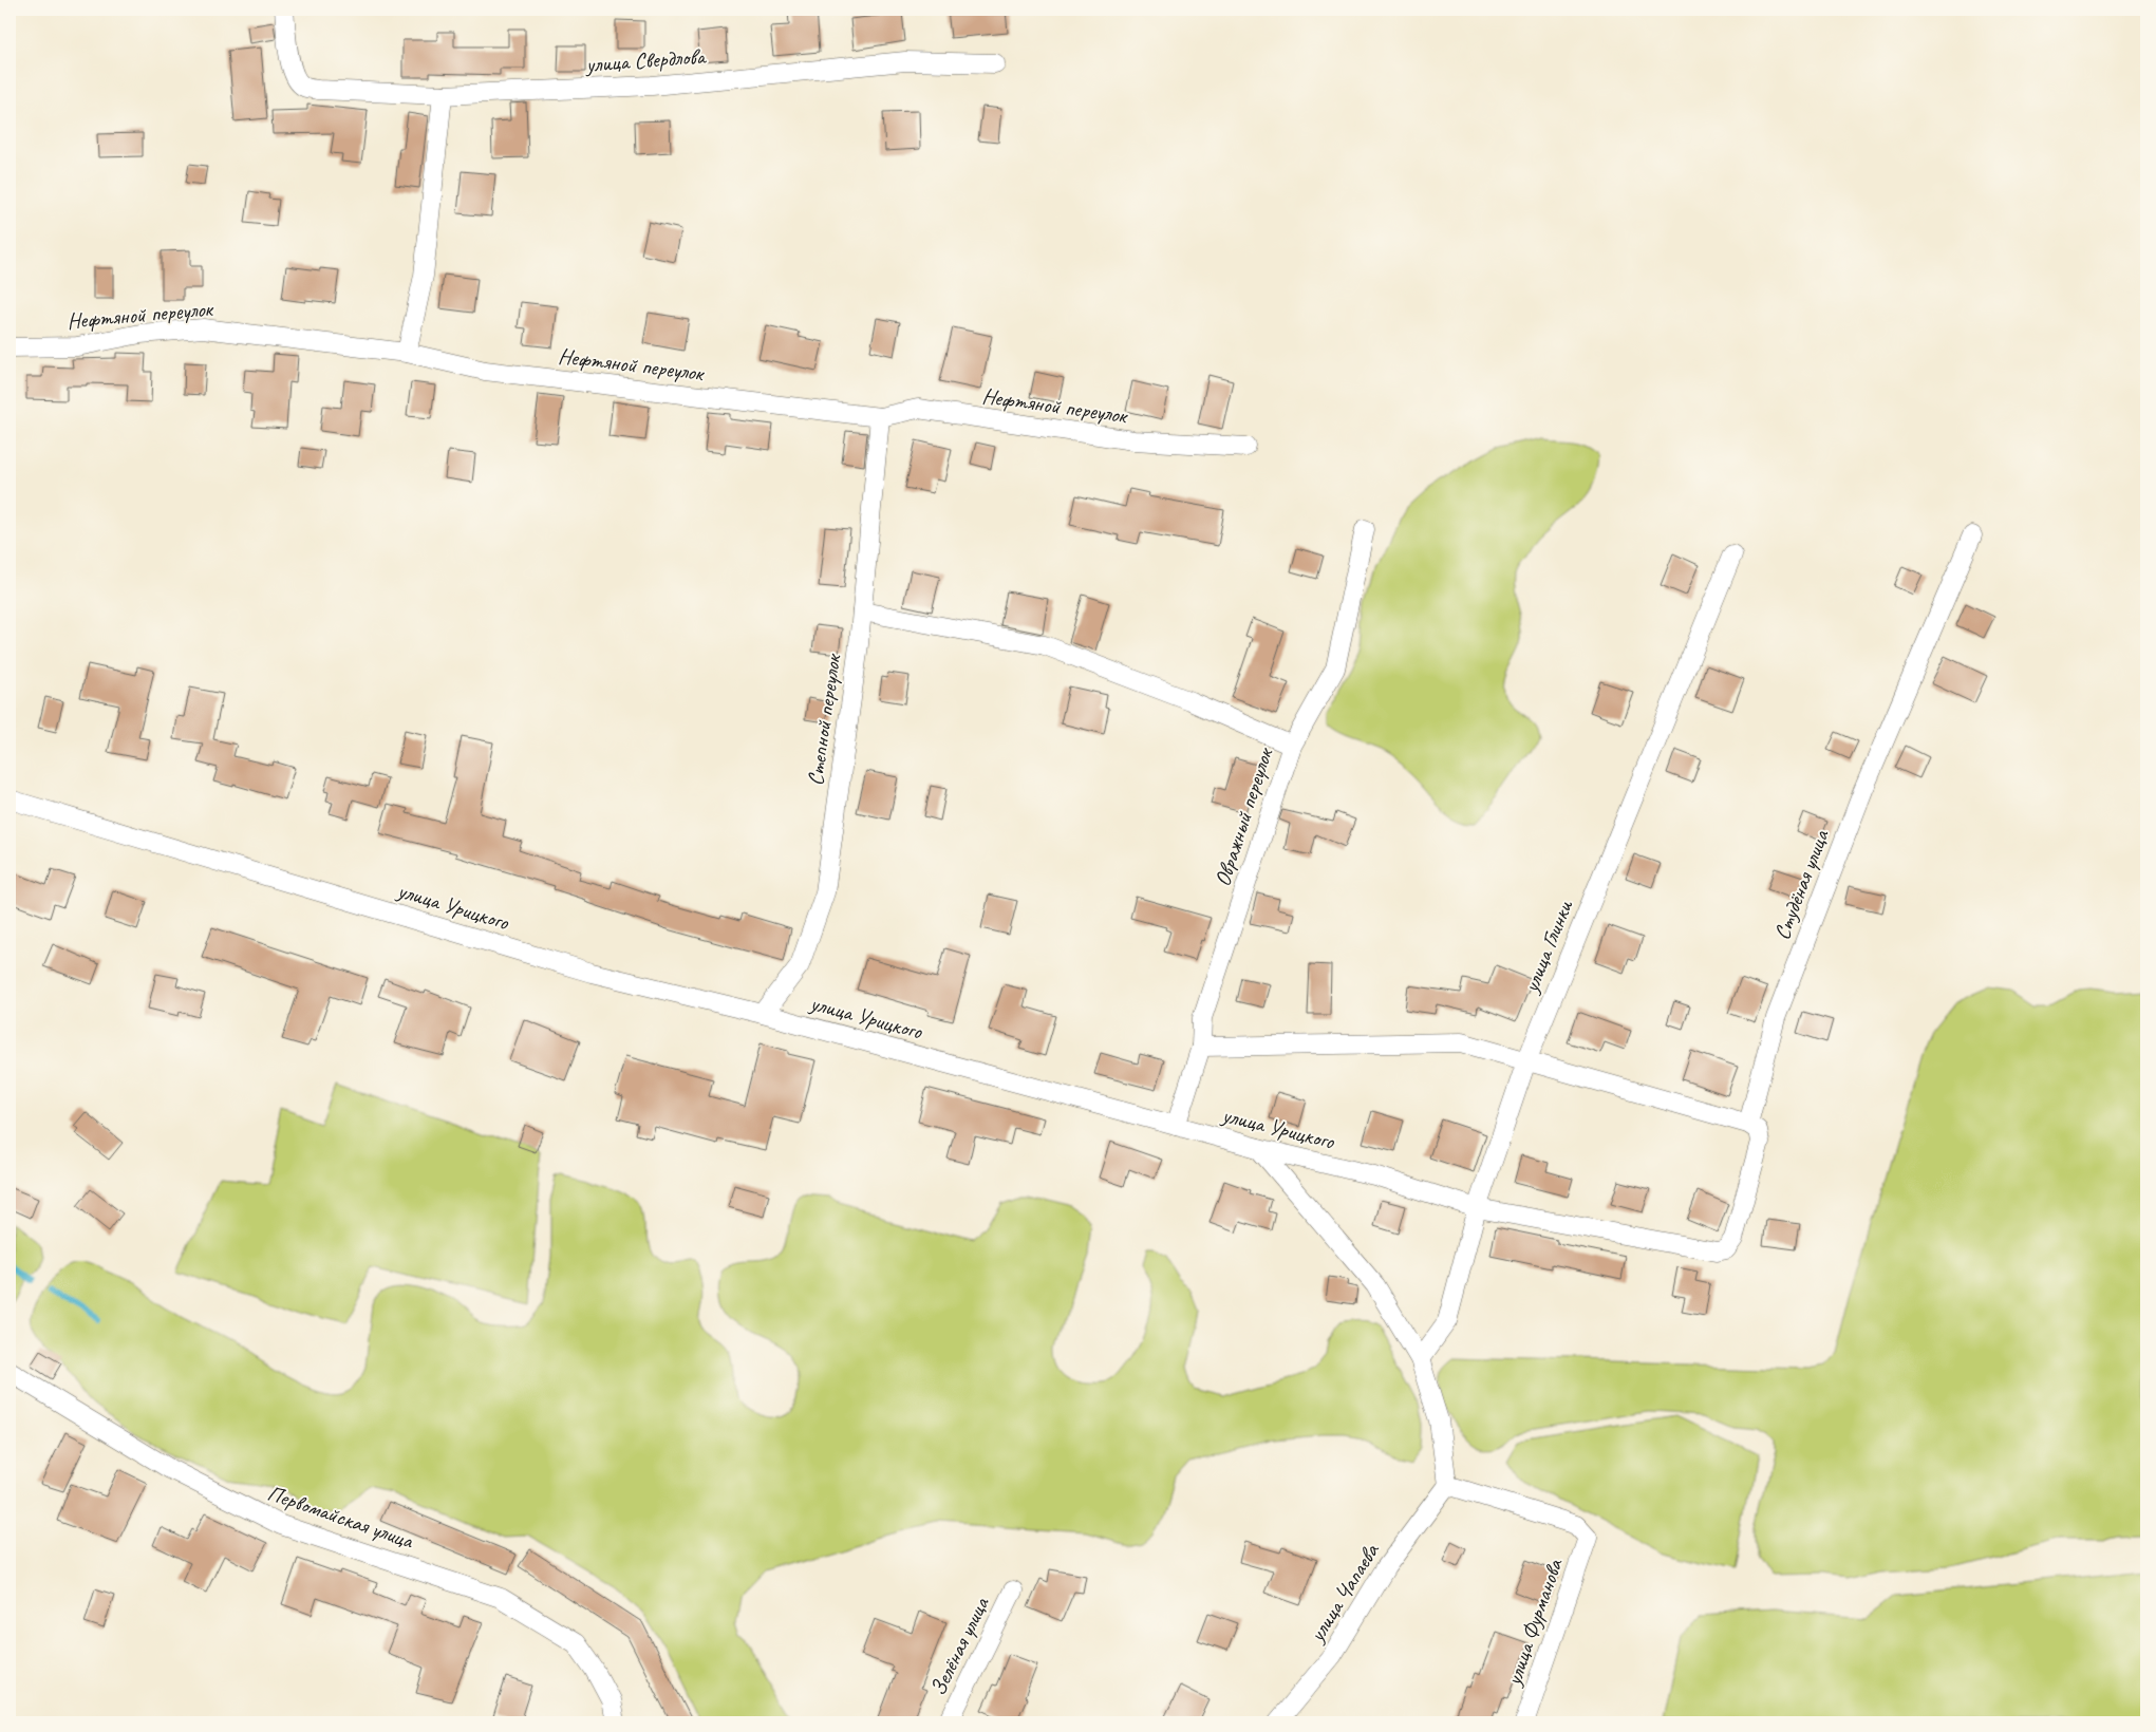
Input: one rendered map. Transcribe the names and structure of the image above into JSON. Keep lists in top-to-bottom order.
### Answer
{
  "streets": {
    "street": [
      "улица Свердлова",
      "Нефтяной переулок",
      "Степной переулок",
      "Овражный переулок",
      "Студёная улица",
      "улица Урицкого",
      "улица Глинки",
      "Первомайская улица",
      "улица Чапаева",
      "улица Фурманова",
      "Зелёная улица"
    ]
  },
  "crossings": [
    ["Нефтяной переулок", "Степной переулок"],
    ["Степной переулок", "улица Урицкого"],
    ["Овражный переулок", "улица Урицкого"],
    ["Студёная улица", "улица Урицкого"],
    ["улица Урицкого", "улица Глинки"],
    ["улица Чапаева", "улица Фурманова"]
  ]
}
